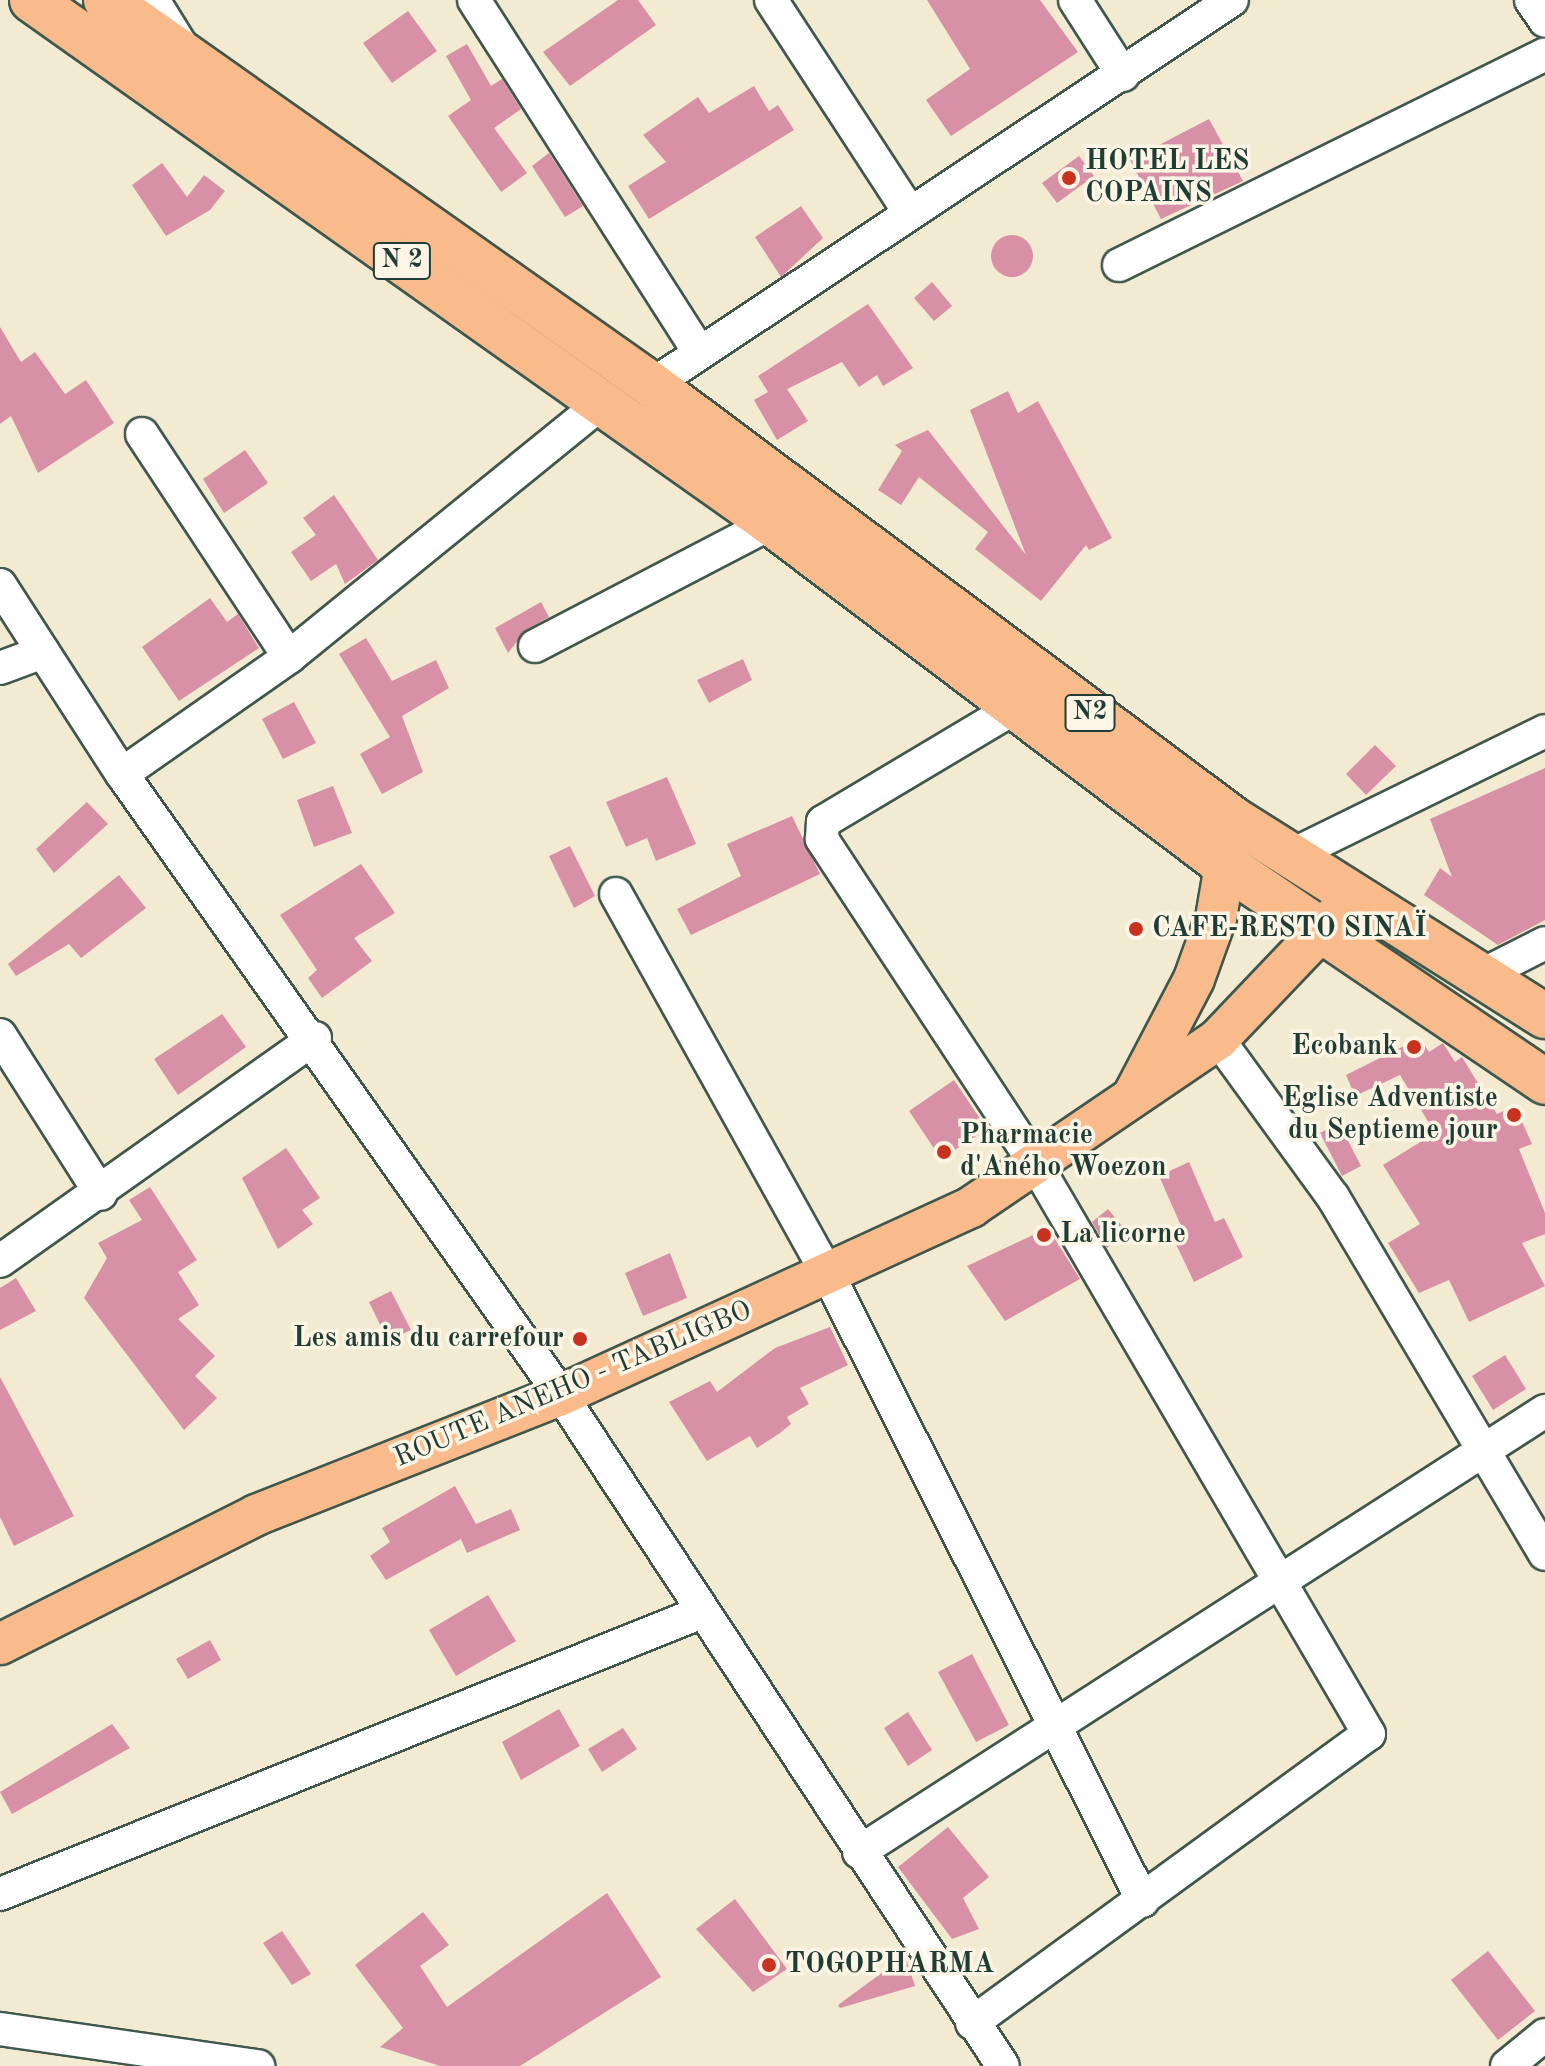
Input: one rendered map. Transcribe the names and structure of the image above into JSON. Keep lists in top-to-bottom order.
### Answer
{
  "streets": {
    "highway": ["N 2", "N2"],
    "main road": ["ROUTE ANEHO - TABLIGBO"]
  },
  "crossings": [
    ["N 2", "N2"],
    ["N2", "ROUTE ANEHO - TABLIGBO"]
  ],
  "places": [
    "HOTEL LES COPAINS",
    "CAFE-RESTO SINAÏ",
    "Ecobank",
    "Eglise Adventiste du Septieme jour",
    "Pharmacie d'Aného Woezon",
    "La licorne",
    "Les amis du carrefour",
    "TOGOPHARMA"
  ]
}
